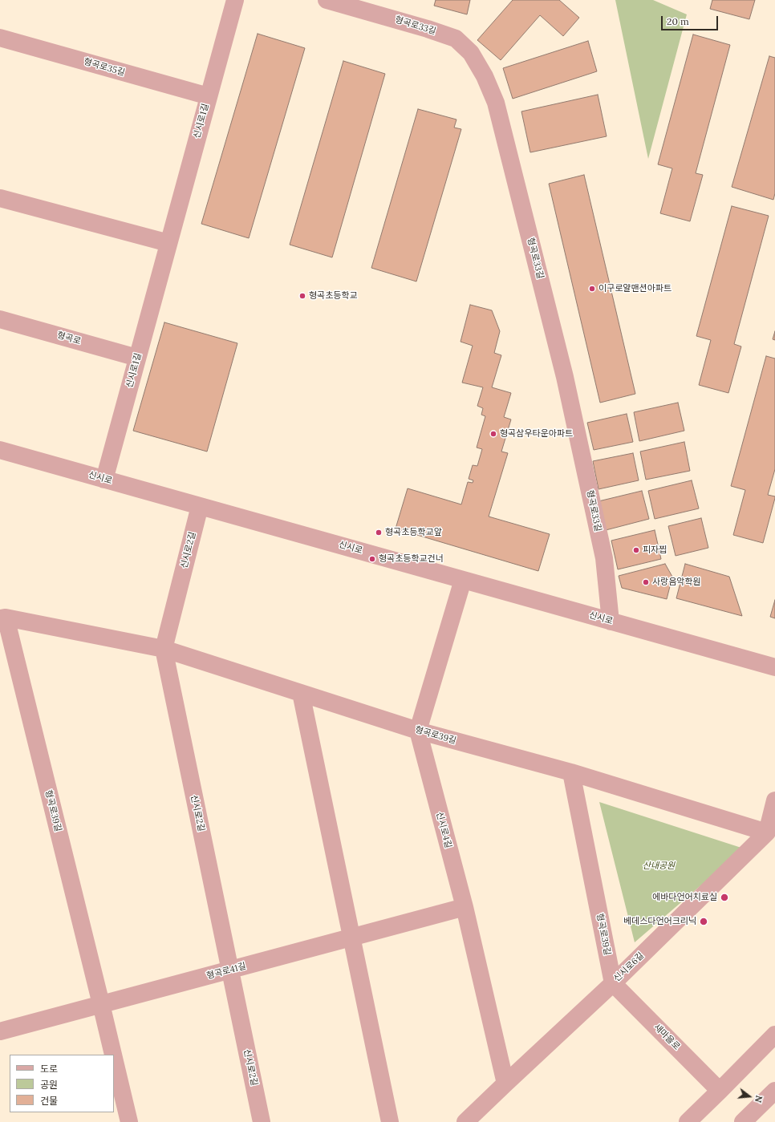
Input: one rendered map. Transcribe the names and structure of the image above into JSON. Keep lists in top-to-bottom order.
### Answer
{
  "streets": {
    "street": [
      "형곡로33길",
      "형곡로35길",
      "신시로1길",
      "형곡로",
      "신시로",
      "신시로2길",
      "형곡로39길",
      "신시로4길",
      "신시로6길",
      "형곡로41길",
      "새마을로"
    ]
  },
  "crossings": [
    ["형곡로33길", "신시로"],
    ["형곡로35길", "신시로1길"],
    ["신시로1길", "형곡로"],
    ["신시로1길", "신시로"],
    ["신시로", "신시로2길"],
    ["신시로2길", "형곡로39길"],
    ["신시로2길", "형곡로41길"],
    ["형곡로39길", "신시로4길"],
    ["형곡로39길", "신시로6길"],
    ["형곡로39길", "형곡로41길"],
    ["형곡로39길", "새마을로"],
    ["신시로4길", "신시로6길"],
    ["신시로4길", "형곡로41길"],
    ["신시로6길", "새마을로"]
  ],
  "parks": ["산내공원"],
  "places": [
    "이구로얄맨션아파트",
    "형곡초등학교",
    "형곡삼우타운아파트",
    "형곡초등학교앞",
    "피자찝",
    "형곡초등학교건너",
    "사랑음악학원",
    "에바다언어치료실",
    "베데스다언어크리닉"
  ],
  "legend": ["도로", "공원", "건물"],
  "scale_bar": "20 m",
  "north": "right"
}
